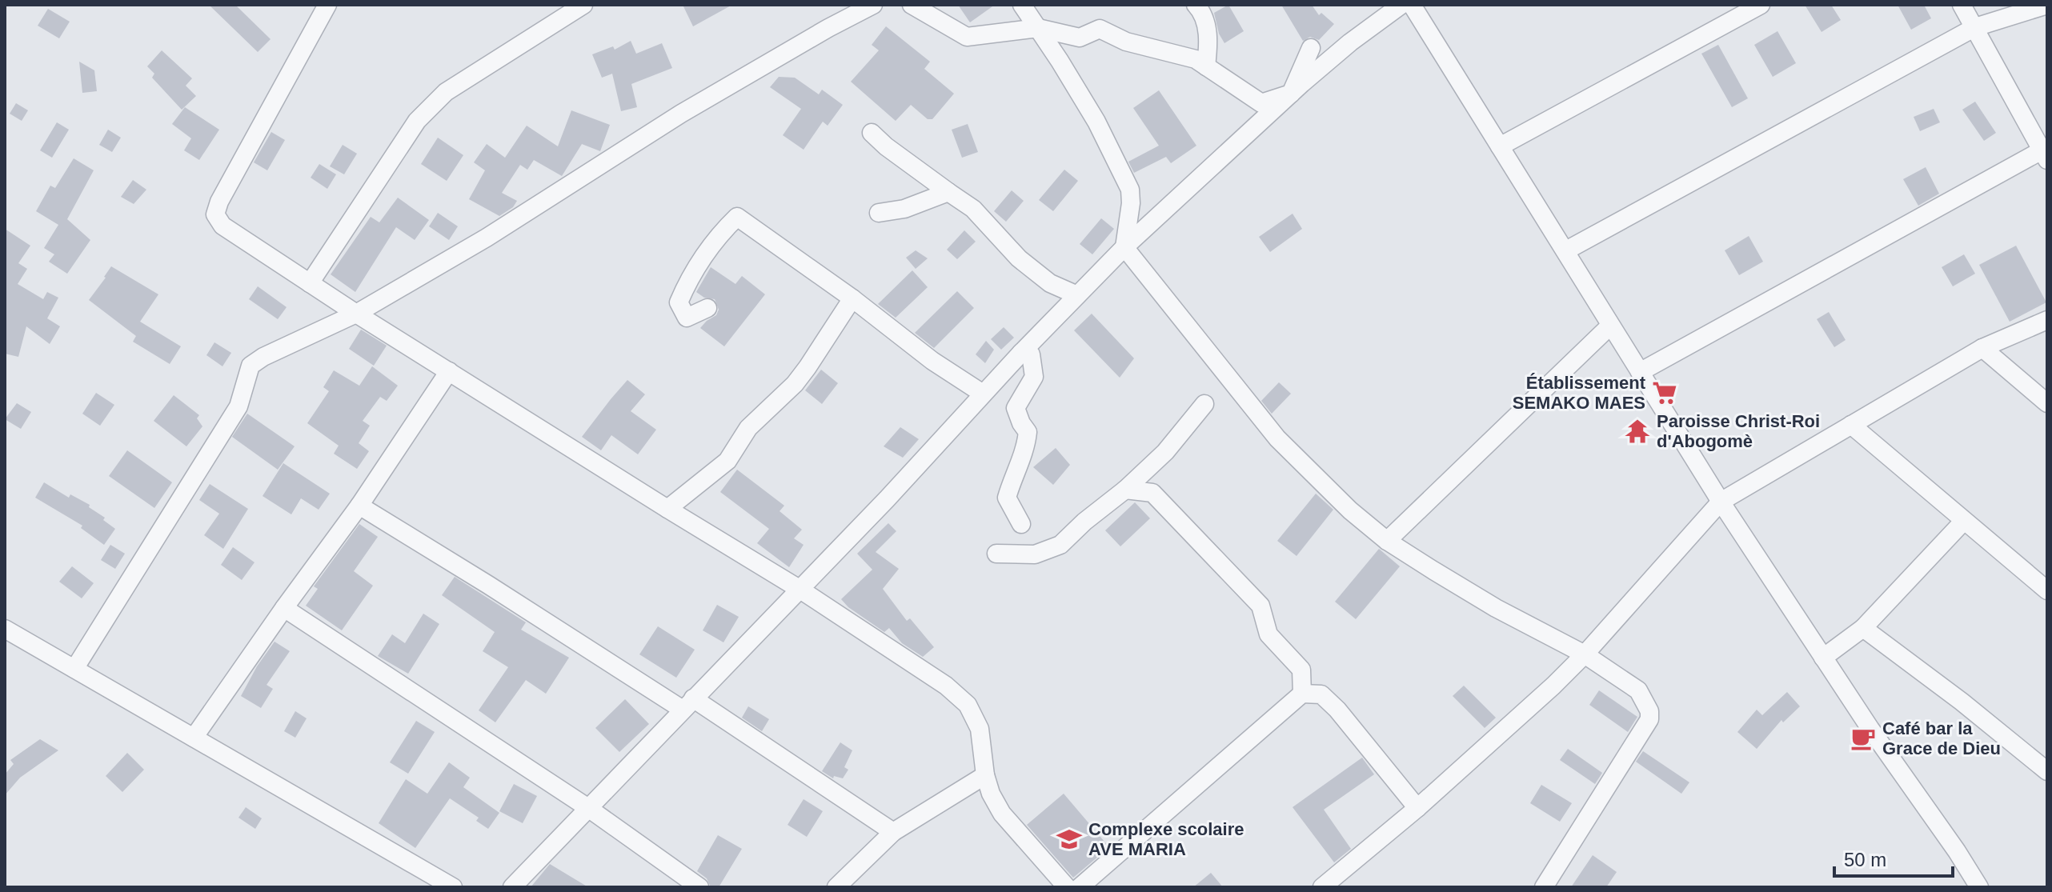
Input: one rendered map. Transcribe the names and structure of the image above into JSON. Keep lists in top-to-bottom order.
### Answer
{
  "places": {
    "supermarket": ["Établissement SEMAKO MAES"],
    "temple": ["Paroisse Christ-Roi d'Abogomè"],
    "cafe": ["Café bar la Grace de Dieu"],
    "school or university": ["Complexe scolaire AVE MARIA"]
  },
  "scale_bar": "50 m"
}
